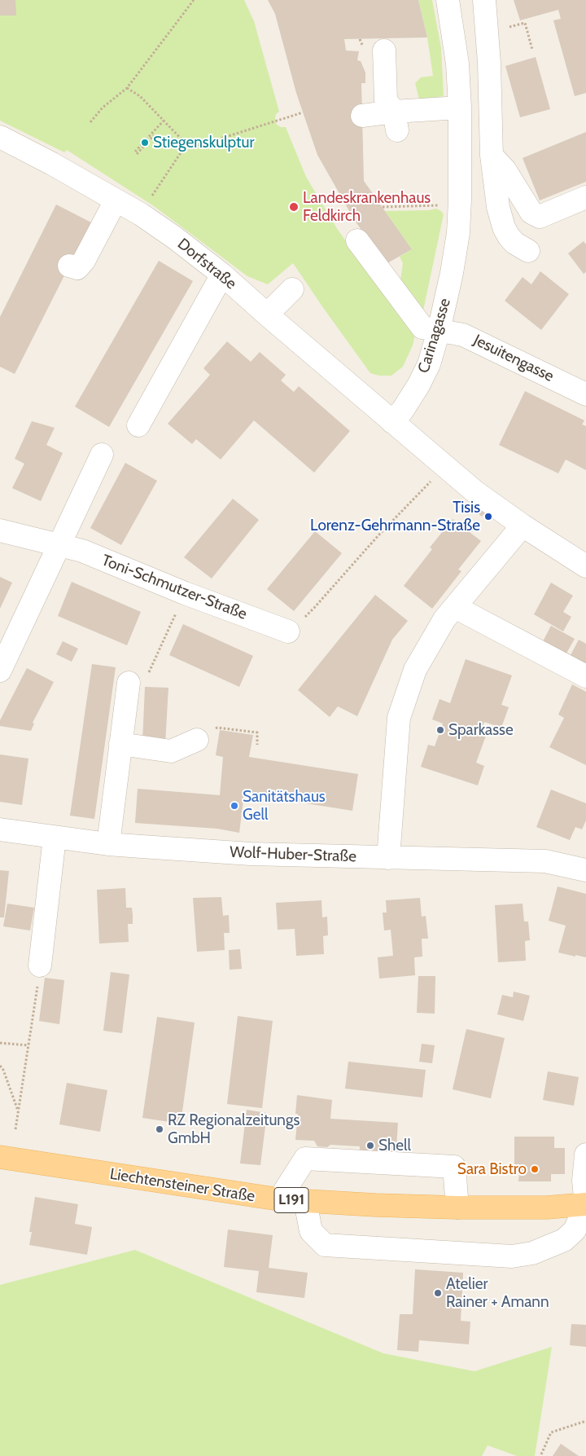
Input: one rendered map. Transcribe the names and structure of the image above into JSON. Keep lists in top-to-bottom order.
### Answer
{
  "streets": {
    "main road": ["Liechtensteiner Straße", "L191"],
    "street": [
      "Dorfstraße",
      "Carinagasse",
      "Jesuitengasse",
      "Toni-Schmutzer-Straße",
      "Wolf-Huber-Straße"
    ]
  },
  "crossings": [
    ["Dorfstraße", "Carinagasse"],
    ["Carinagasse", "Jesuitengasse"]
  ],
  "places": [
    "Stiegenskulptur",
    "Landeskrankenhaus Feldkirch",
    "Tisis Lorenz-Gehrmann-Straße",
    "Sparkasse",
    "Sanitätshaus Gell",
    "RZ Regionalzeitungs GmbH",
    "Shell",
    "Sara Bistro",
    "Atelier Rainer + Amann"
  ]
}
